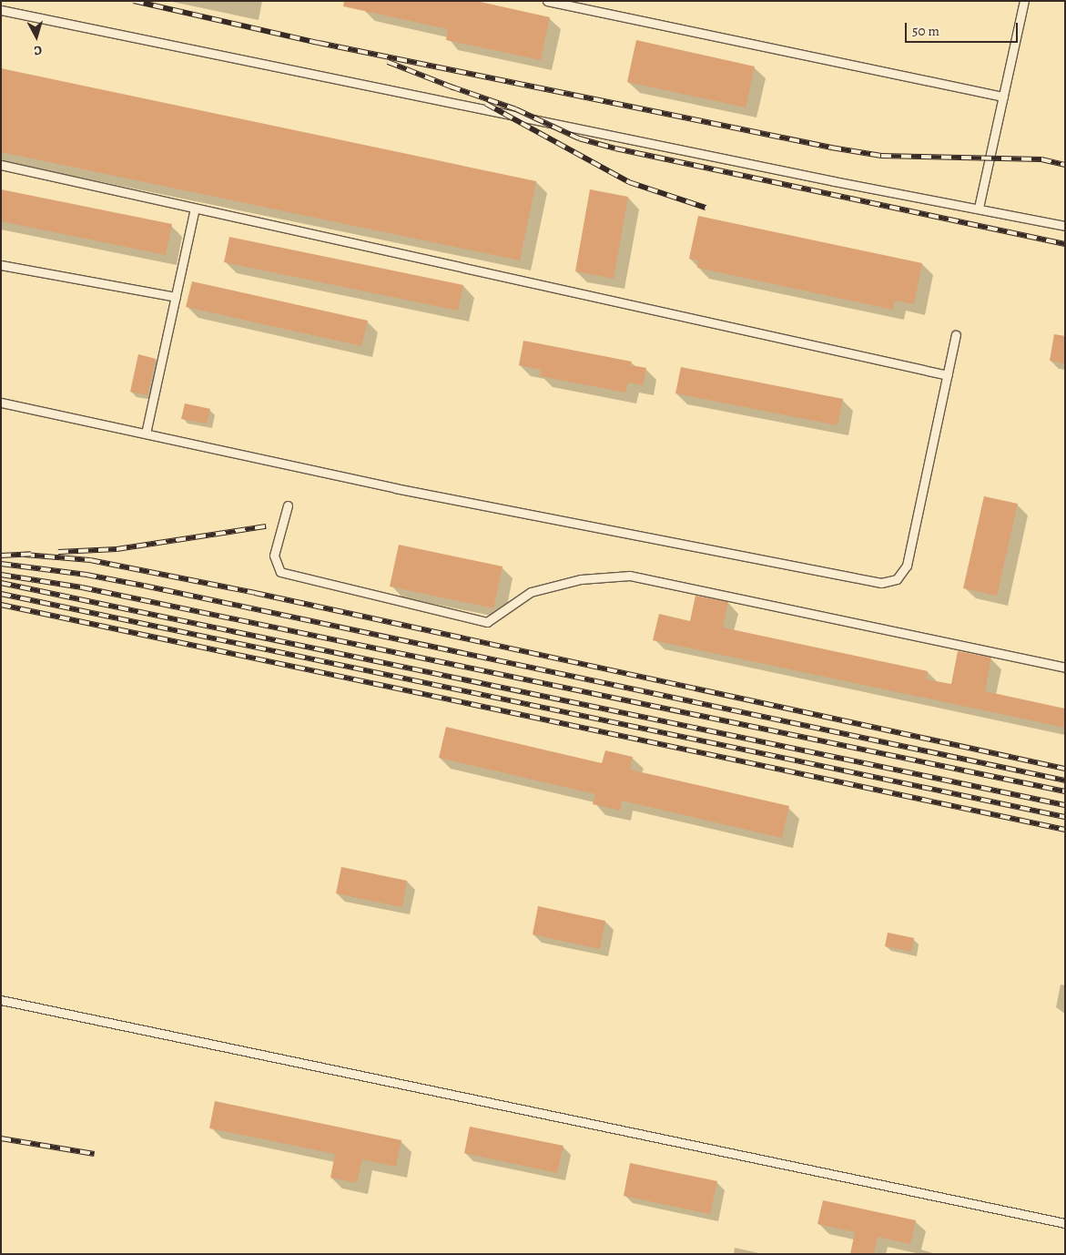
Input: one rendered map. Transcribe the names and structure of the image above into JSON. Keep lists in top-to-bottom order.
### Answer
{
  "scale_bar": "50 m",
  "north": "bottom"
}
